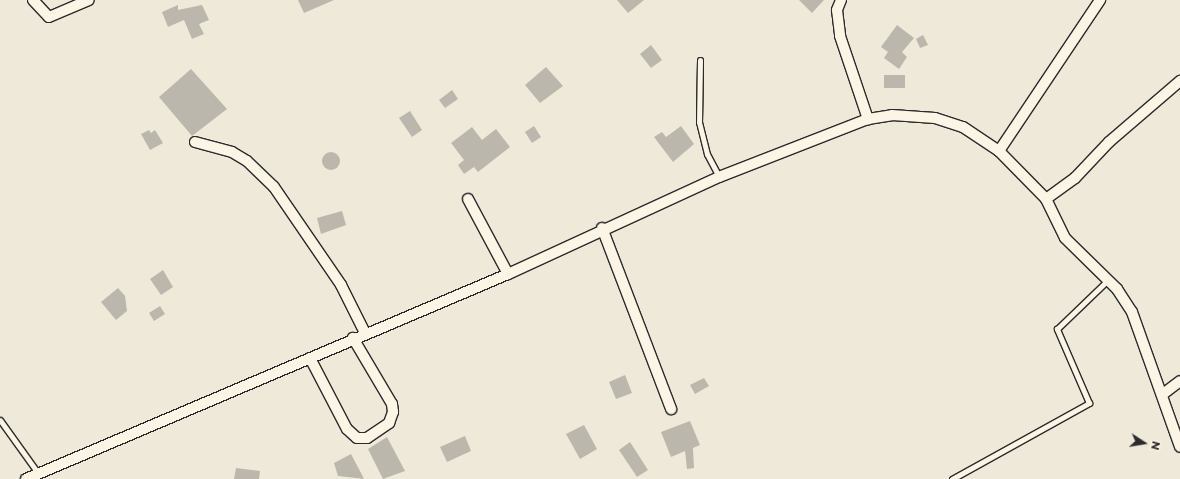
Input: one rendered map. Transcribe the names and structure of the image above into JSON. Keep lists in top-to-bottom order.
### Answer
{
  "north": "right"
}
